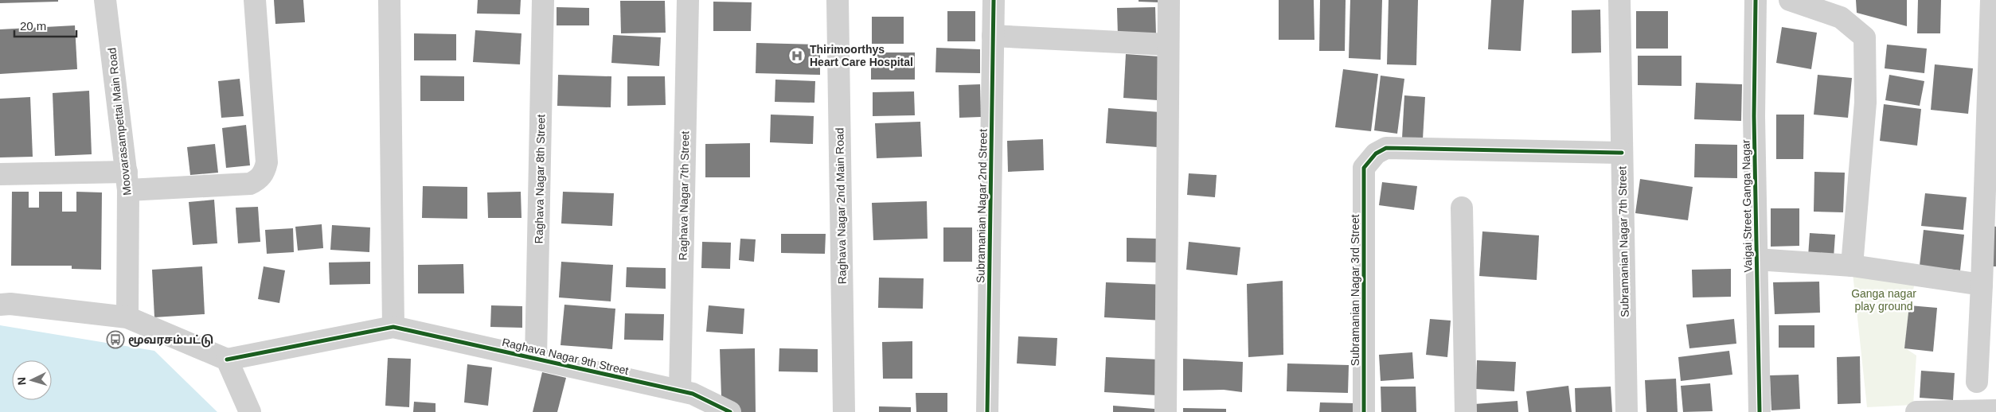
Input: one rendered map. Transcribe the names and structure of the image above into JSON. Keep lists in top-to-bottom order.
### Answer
{
  "streets": {
    "street": [
      "Moovarasampettai Main Road",
      "Raghava Nagar 8th Street",
      "Raghava Nagar 7th Street",
      "Raghava Nagar 2nd Main Road",
      "Subramanian Nagar 2nd Street",
      "Vaigai Street Ganga Nagar",
      "Subramanian Nagar 7th Street",
      "Subramanian Nagar 3rd Street",
      "Raghava Nagar 9th Street"
    ]
  },
  "crossings": [
    ["Raghava Nagar 8th Street", "Raghava Nagar 9th Street"],
    ["Raghava Nagar 7th Street", "Raghava Nagar 9th Street"],
    ["Subramanian Nagar 7th Street", "Subramanian Nagar 3rd Street"]
  ],
  "parks": ["Ganga nagar play ground"],
  "places": {
    "hospital": ["Thirimoorthys Heart Care Hospital"],
    "bus stop": ["மூவரசம்பட்டு"]
  },
  "scale_bar": "20 m",
  "north": "left"
}
